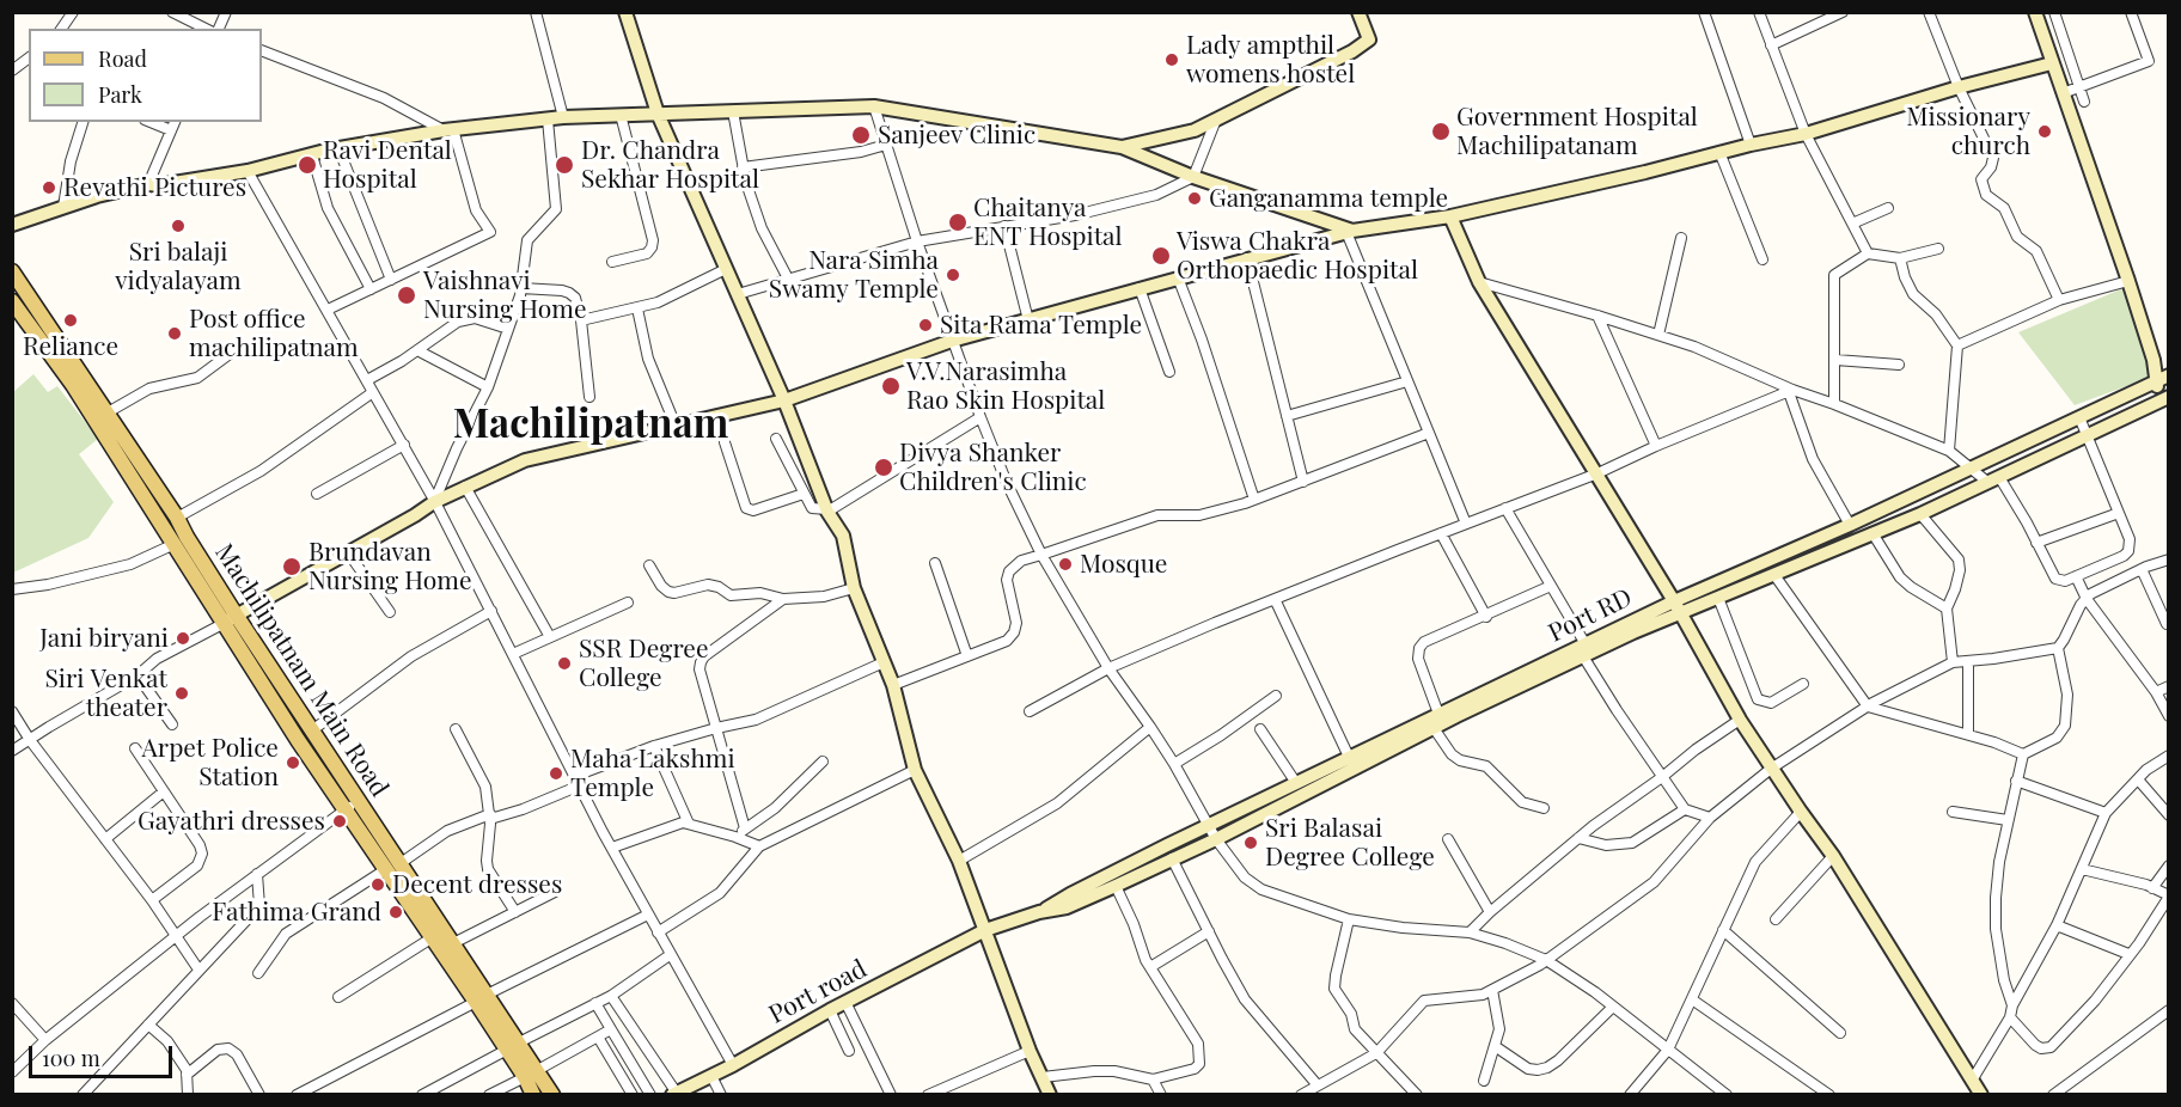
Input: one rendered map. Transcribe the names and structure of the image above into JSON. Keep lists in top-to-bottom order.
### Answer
{
  "streets": {
    "main road": ["Machilipatnam Main Road"],
    "street": ["Port RD", "Port road"]
  },
  "crossings": [
    ["Port RD", "Port road"]
  ],
  "districts": ["Machilipatnam"],
  "places": [
    "Lady ampthil womens hostel",
    "Government Hospital Machilipatanam",
    "Missionary church",
    "Sanjeev Clinic",
    "Ravi Dental Hospital",
    "Dr. Chandra Sekhar Hospital",
    "Revathi Pictures",
    "Ganganamma temple",
    "Chaitanya ENT Hospital",
    "Sri balaji vidyalayam",
    "Viswa Chakra Orthopaedic Hospital",
    "Nara Simha Swamy Temple",
    "Vaishnavi Nursing Home",
    "Reliance",
    "Sita Rama Temple",
    "Post office machilipatnam",
    "V.V.Narasimha Rao Skin Hospital",
    "Divya Shanker Children's Clinic",
    "Mosque",
    "Brundavan Nursing Home",
    "Jani biryani",
    "SSR Degree College",
    "Siri Venkat theater",
    "Arpet Police Station",
    "Maha Lakshmi Temple",
    "Gayathri dresses",
    "Sri Balasai Degree College",
    "Decent dresses",
    "Fathima Grand"
  ],
  "legend": ["Road", "Park"],
  "scale_bar": "100 m"
}
